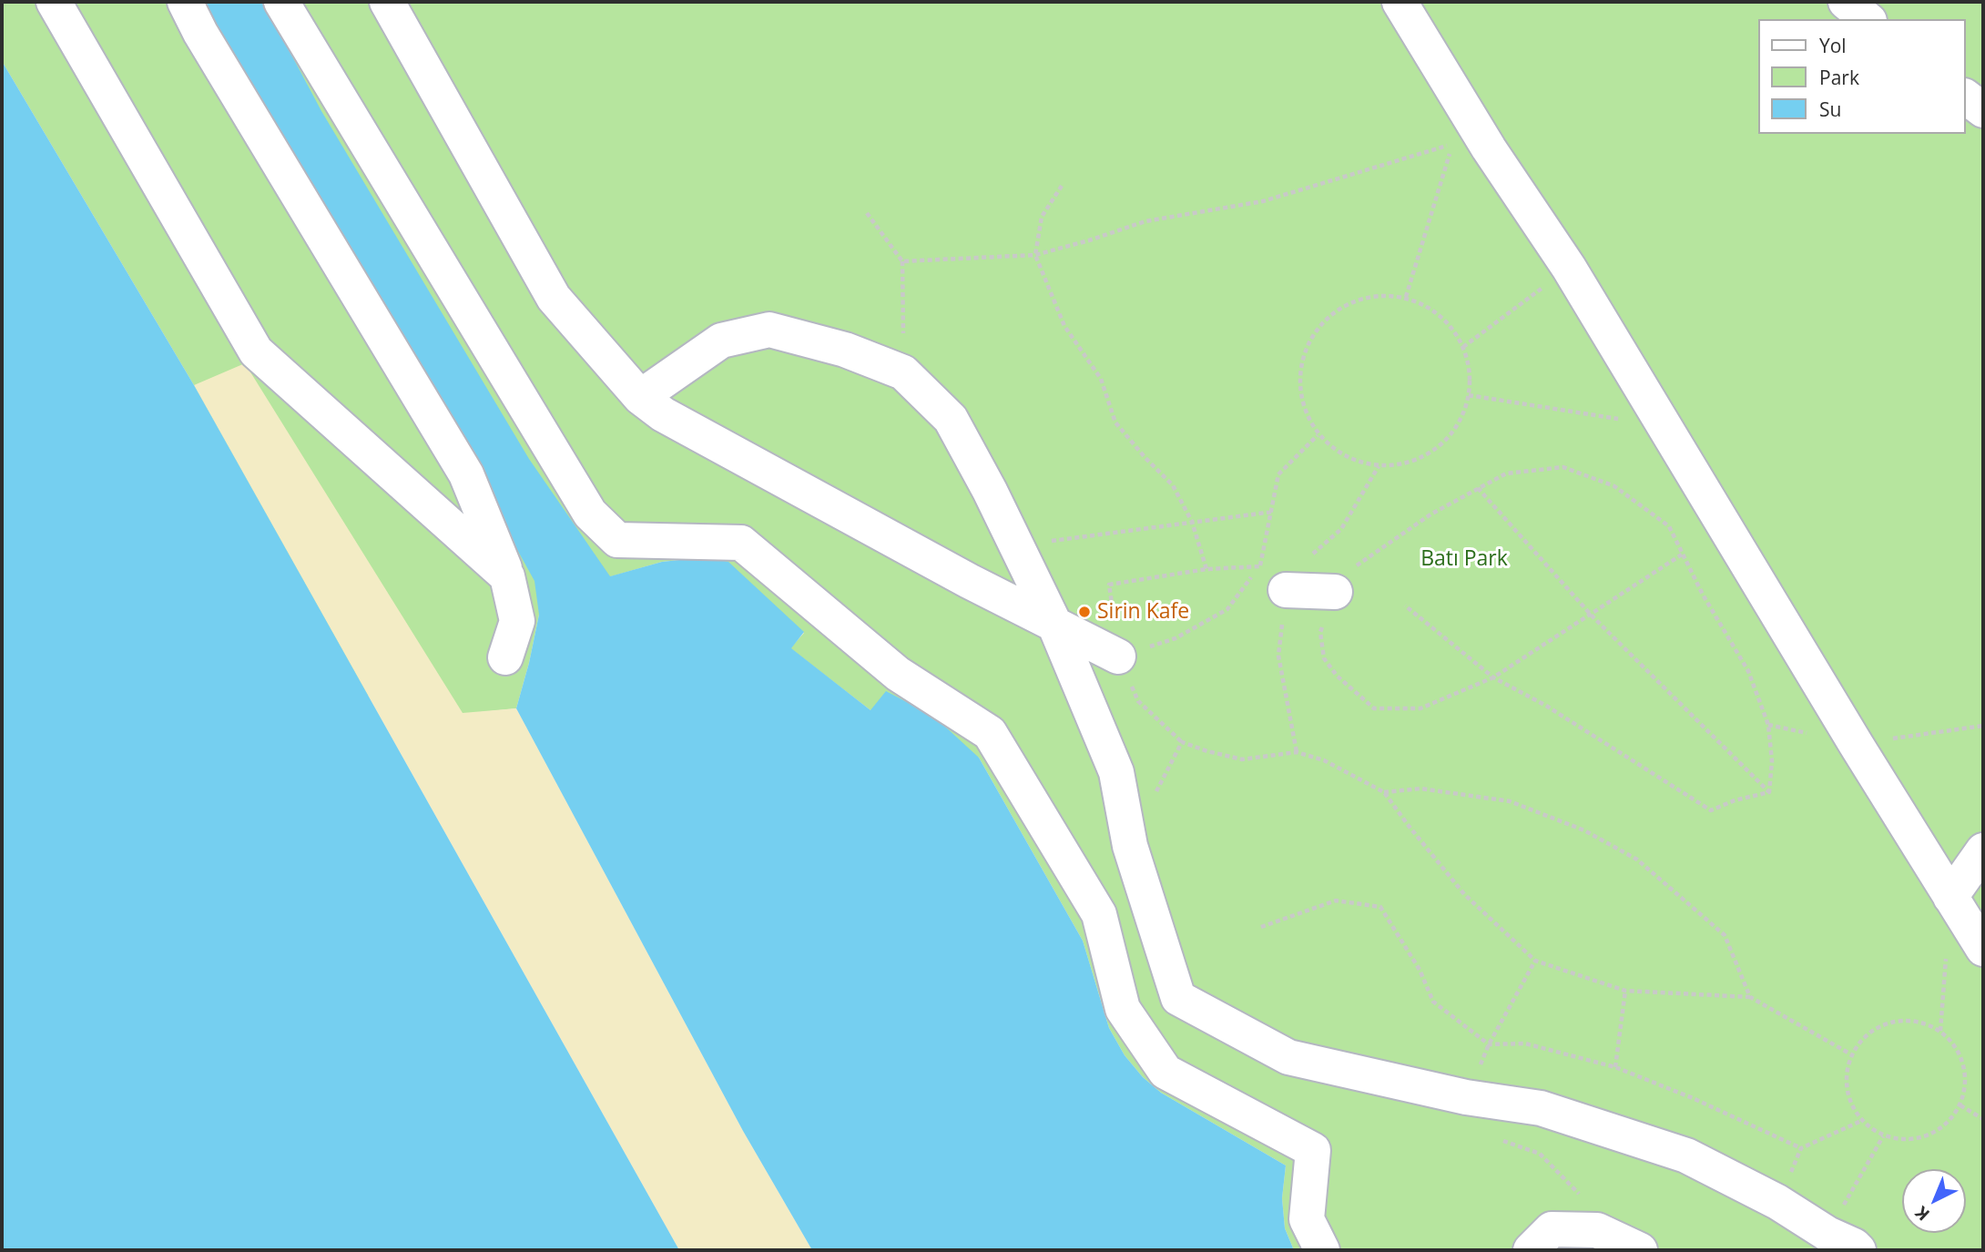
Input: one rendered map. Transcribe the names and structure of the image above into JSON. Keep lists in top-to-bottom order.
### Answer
{
  "parks": ["Batı Park"],
  "places": ["Sirin Kafe"],
  "legend": ["Yol", "Park", "Su"],
  "north": "bottom left"
}
